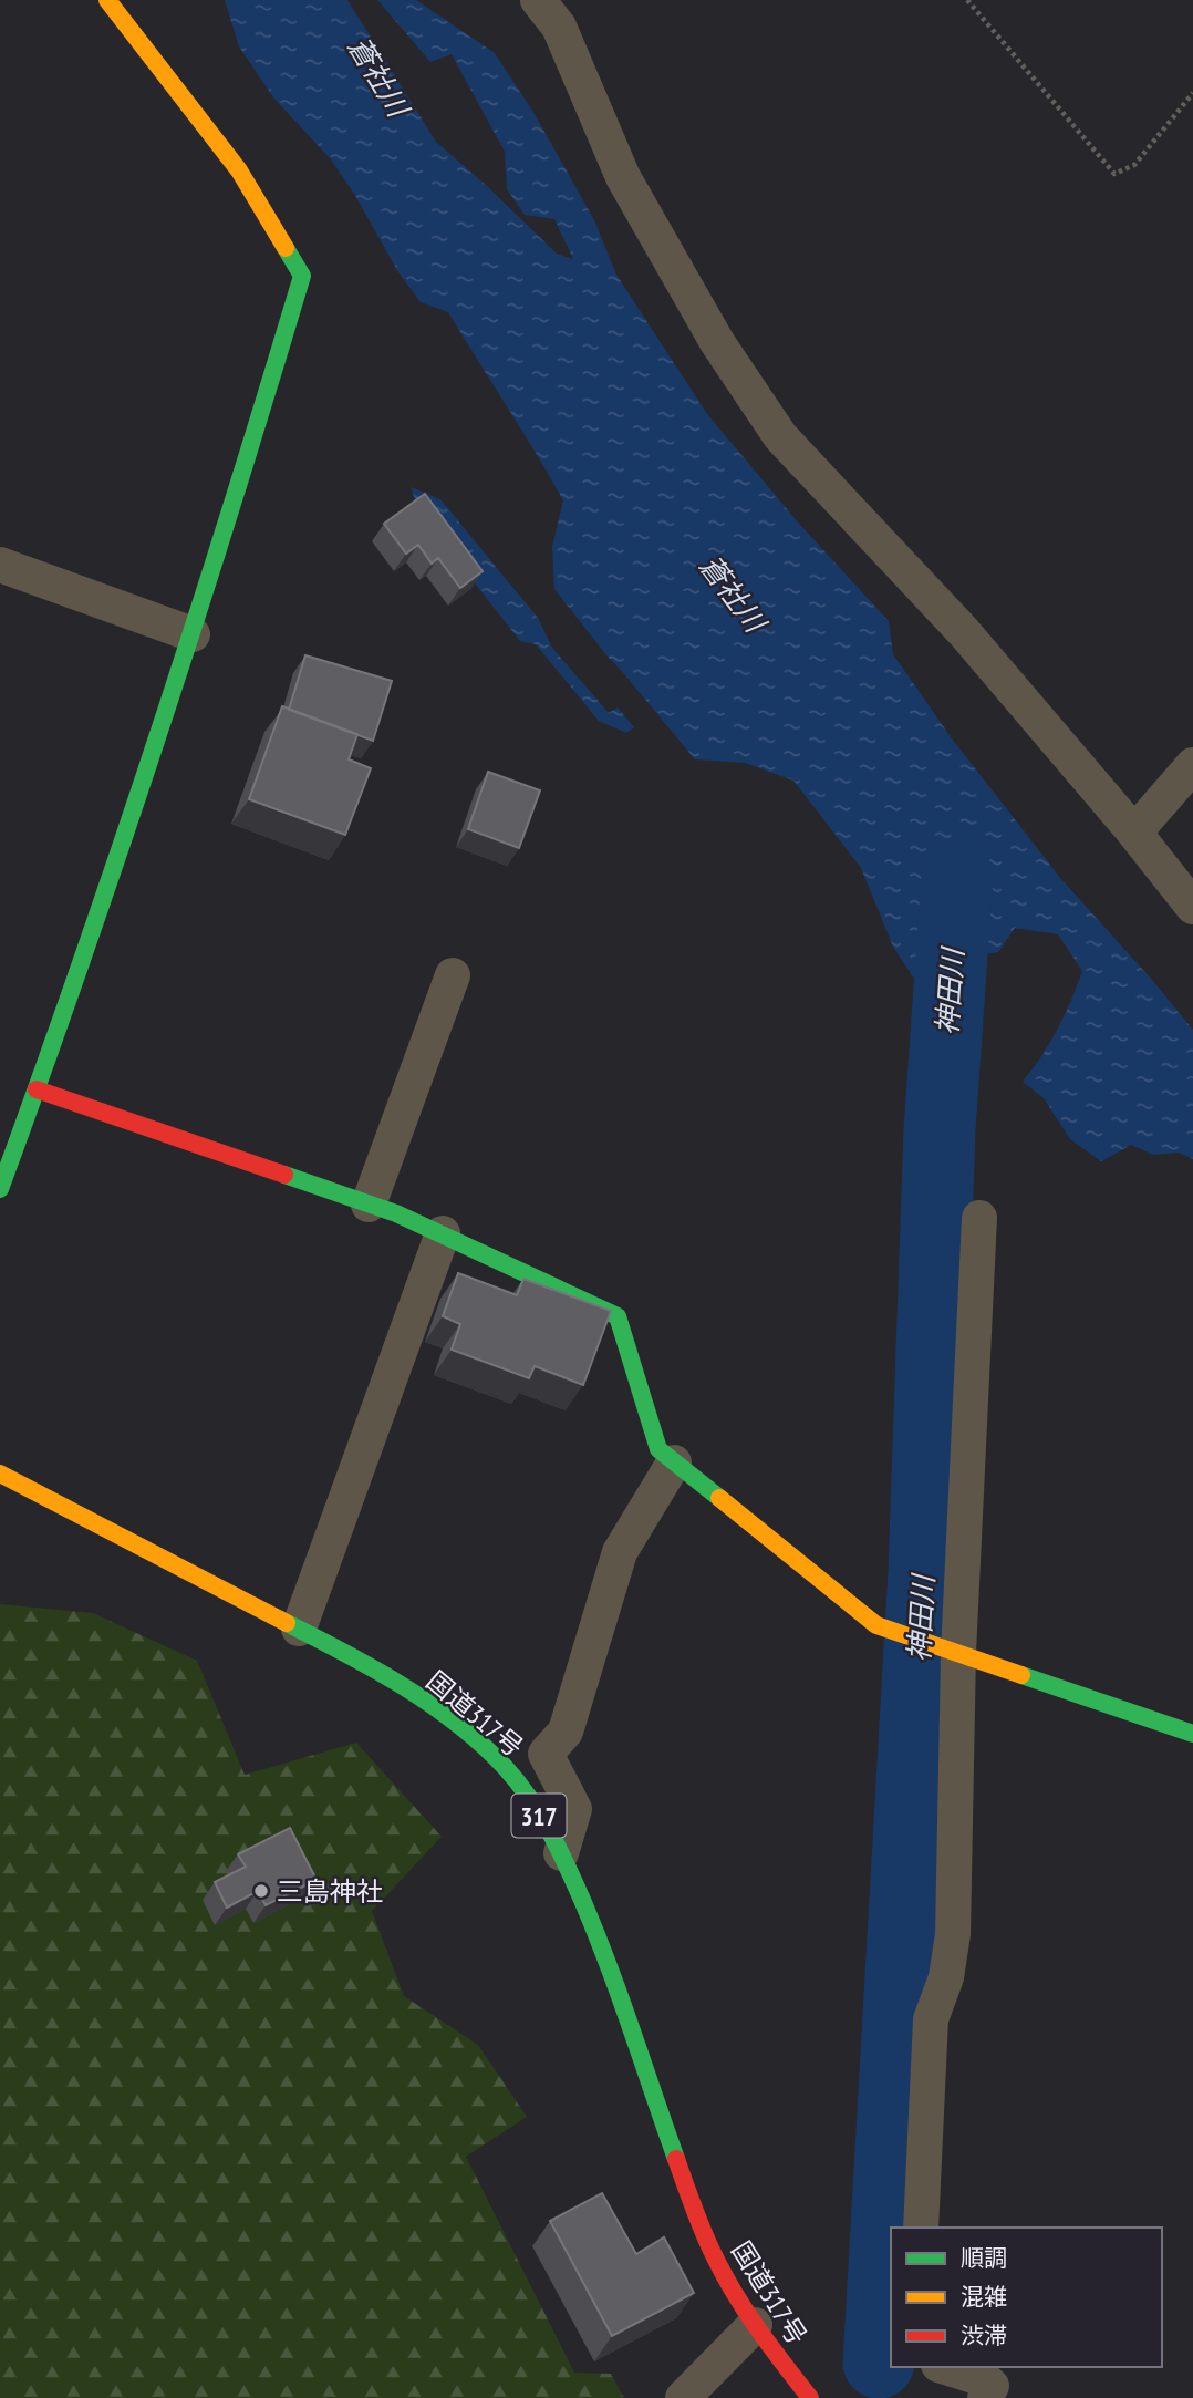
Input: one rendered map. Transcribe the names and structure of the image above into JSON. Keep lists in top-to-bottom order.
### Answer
{
  "streets": {
    "main road": ["国道317号", "317"]
  },
  "water": ["蒼社川", "神田川"],
  "places": ["三島神社"],
  "legend": ["順調", "混雑", "渋滞"]
}
